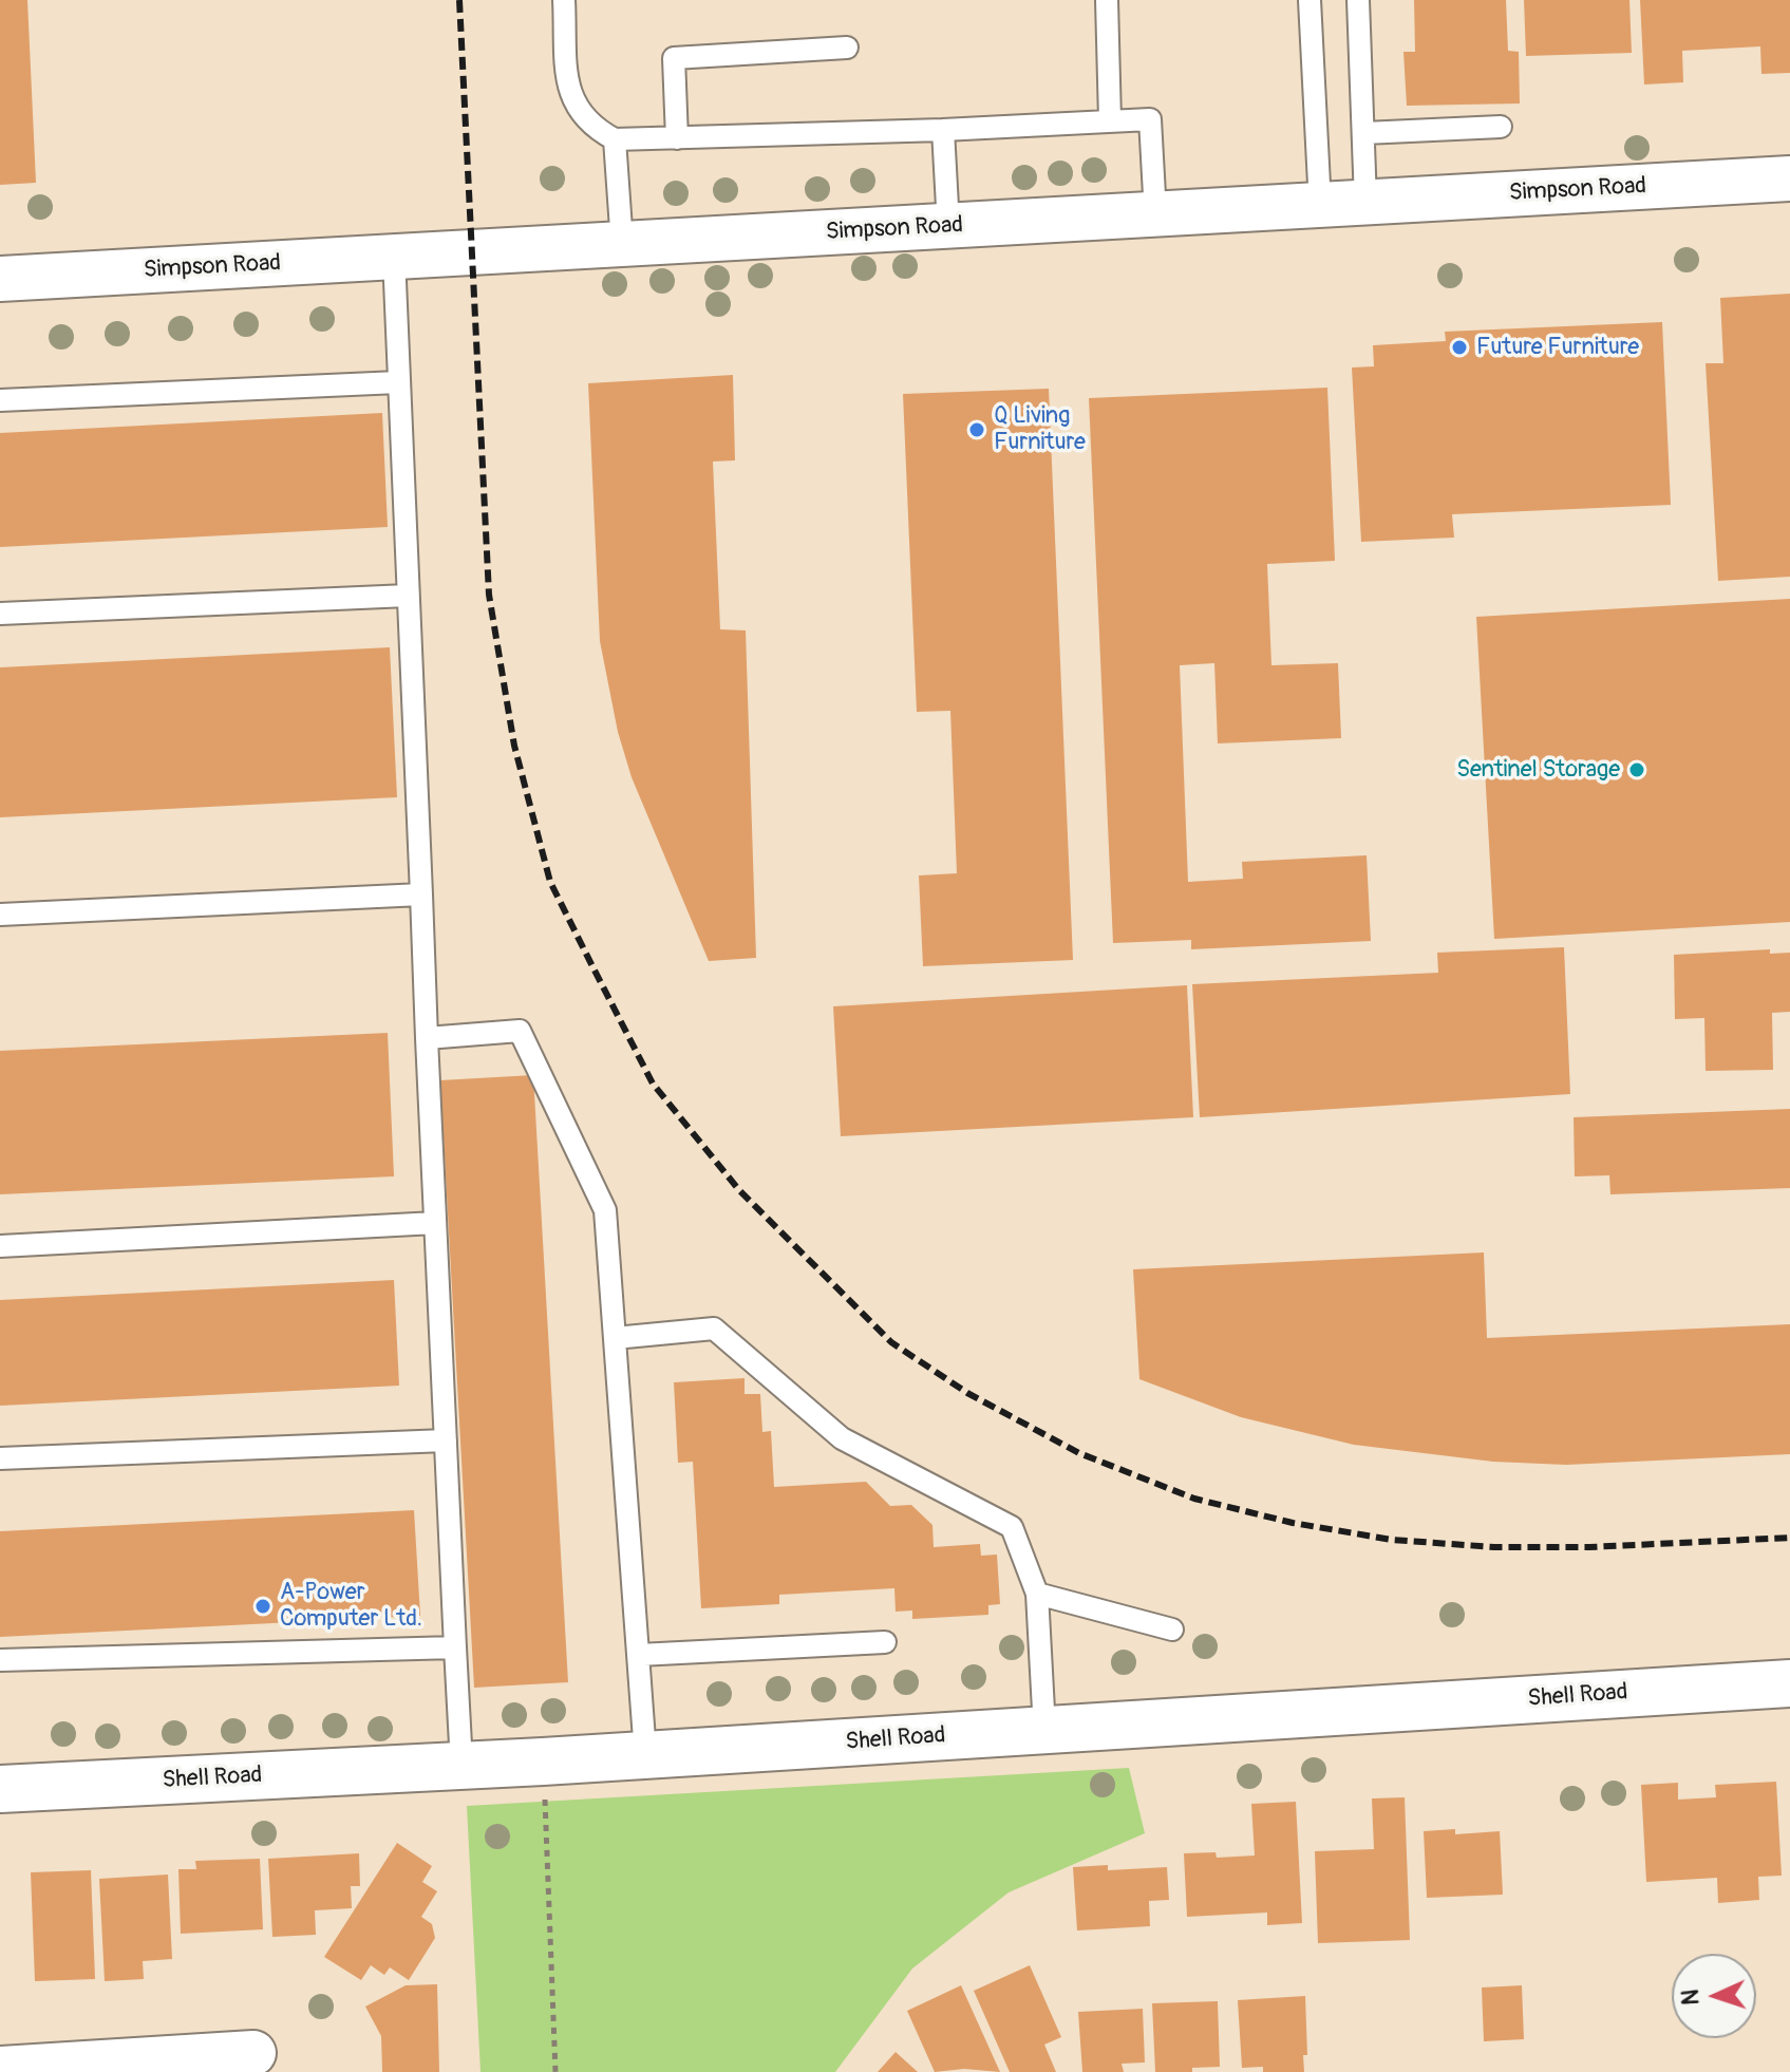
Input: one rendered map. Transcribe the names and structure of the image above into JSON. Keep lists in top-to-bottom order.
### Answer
{
  "streets": {
    "street": ["Simpson Road", "Shell Road"]
  },
  "places": [
    "Future Furniture",
    "Q Living Furniture",
    "Sentinel Storage",
    "A-Power Computer Ltd."
  ],
  "north": "left"
}
